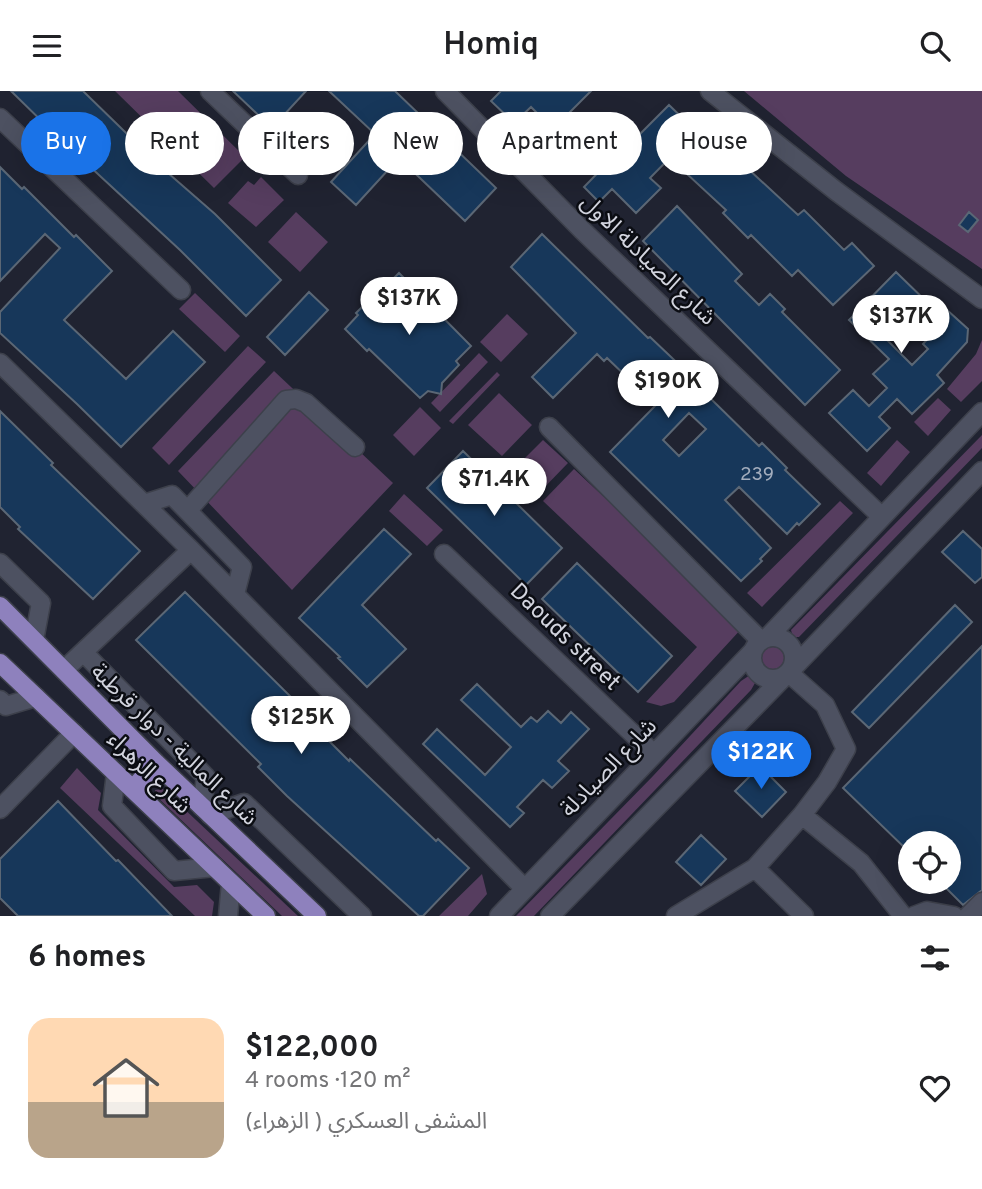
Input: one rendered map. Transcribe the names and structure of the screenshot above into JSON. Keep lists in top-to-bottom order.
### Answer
{
  "streets": {
    "main road": ["شارع المالية - دوار قرطبة", "شارع الزهراء"],
    "street": ["شارع الصيادلة الاول", "Daouds street", "شارع الصيادلة"]
  },
  "crossings": [
    ["شارع الصيادلة الاول", "شارع الصيادلة"],
    ["Daouds street", "شارع الصيادلة"]
  ],
  "house_numbers": ["239"],
  "page": {
    "header": "Homiq",
    "chip": [
      "Buy",
      "Rent",
      "Filters",
      "New",
      "Apartment",
      "House"
    ],
    "price": [
      "$137K",
      "$137K",
      "$190K",
      "$71.4K",
      "$125K",
      "$122K"
    ],
    "heading": "6 homes",
    "list": [
      {
        "name": "$122,000",
        "note": "4 rooms · 120 m² · المشفى العسكري ( الزهراء)"
      }
    ]
  }
}
